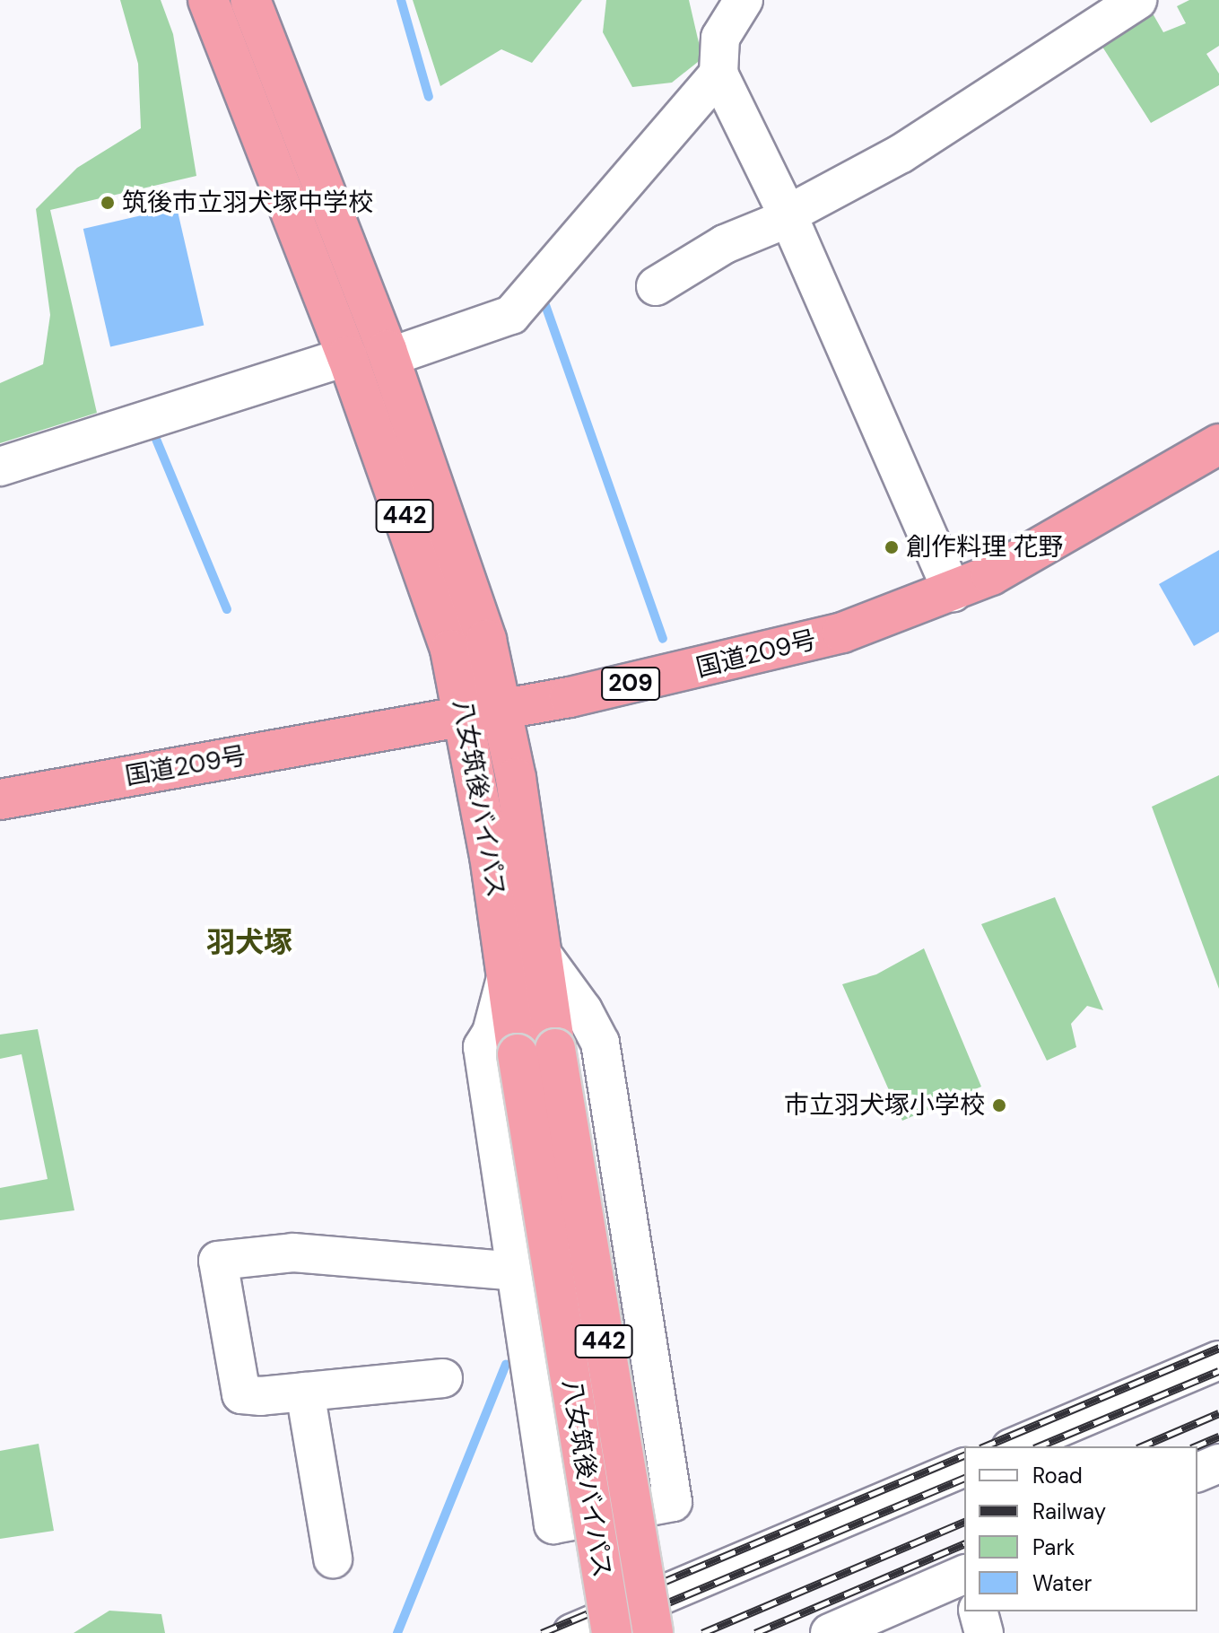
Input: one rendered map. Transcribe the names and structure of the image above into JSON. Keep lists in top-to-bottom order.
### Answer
{
  "streets": {
    "highway": [
      "442",
      "国道209号",
      "209",
      "八女筑後バイパス"
    ]
  },
  "crossings": [
    ["国道209号", "八女筑後バイパス"]
  ],
  "districts": ["羽犬塚"],
  "places": ["筑後市立羽犬塚中学校", "創作料理 花野", "市立羽犬塚小学校"],
  "legend": [
    "Road",
    "Railway",
    "Park",
    "Water"
  ]
}
